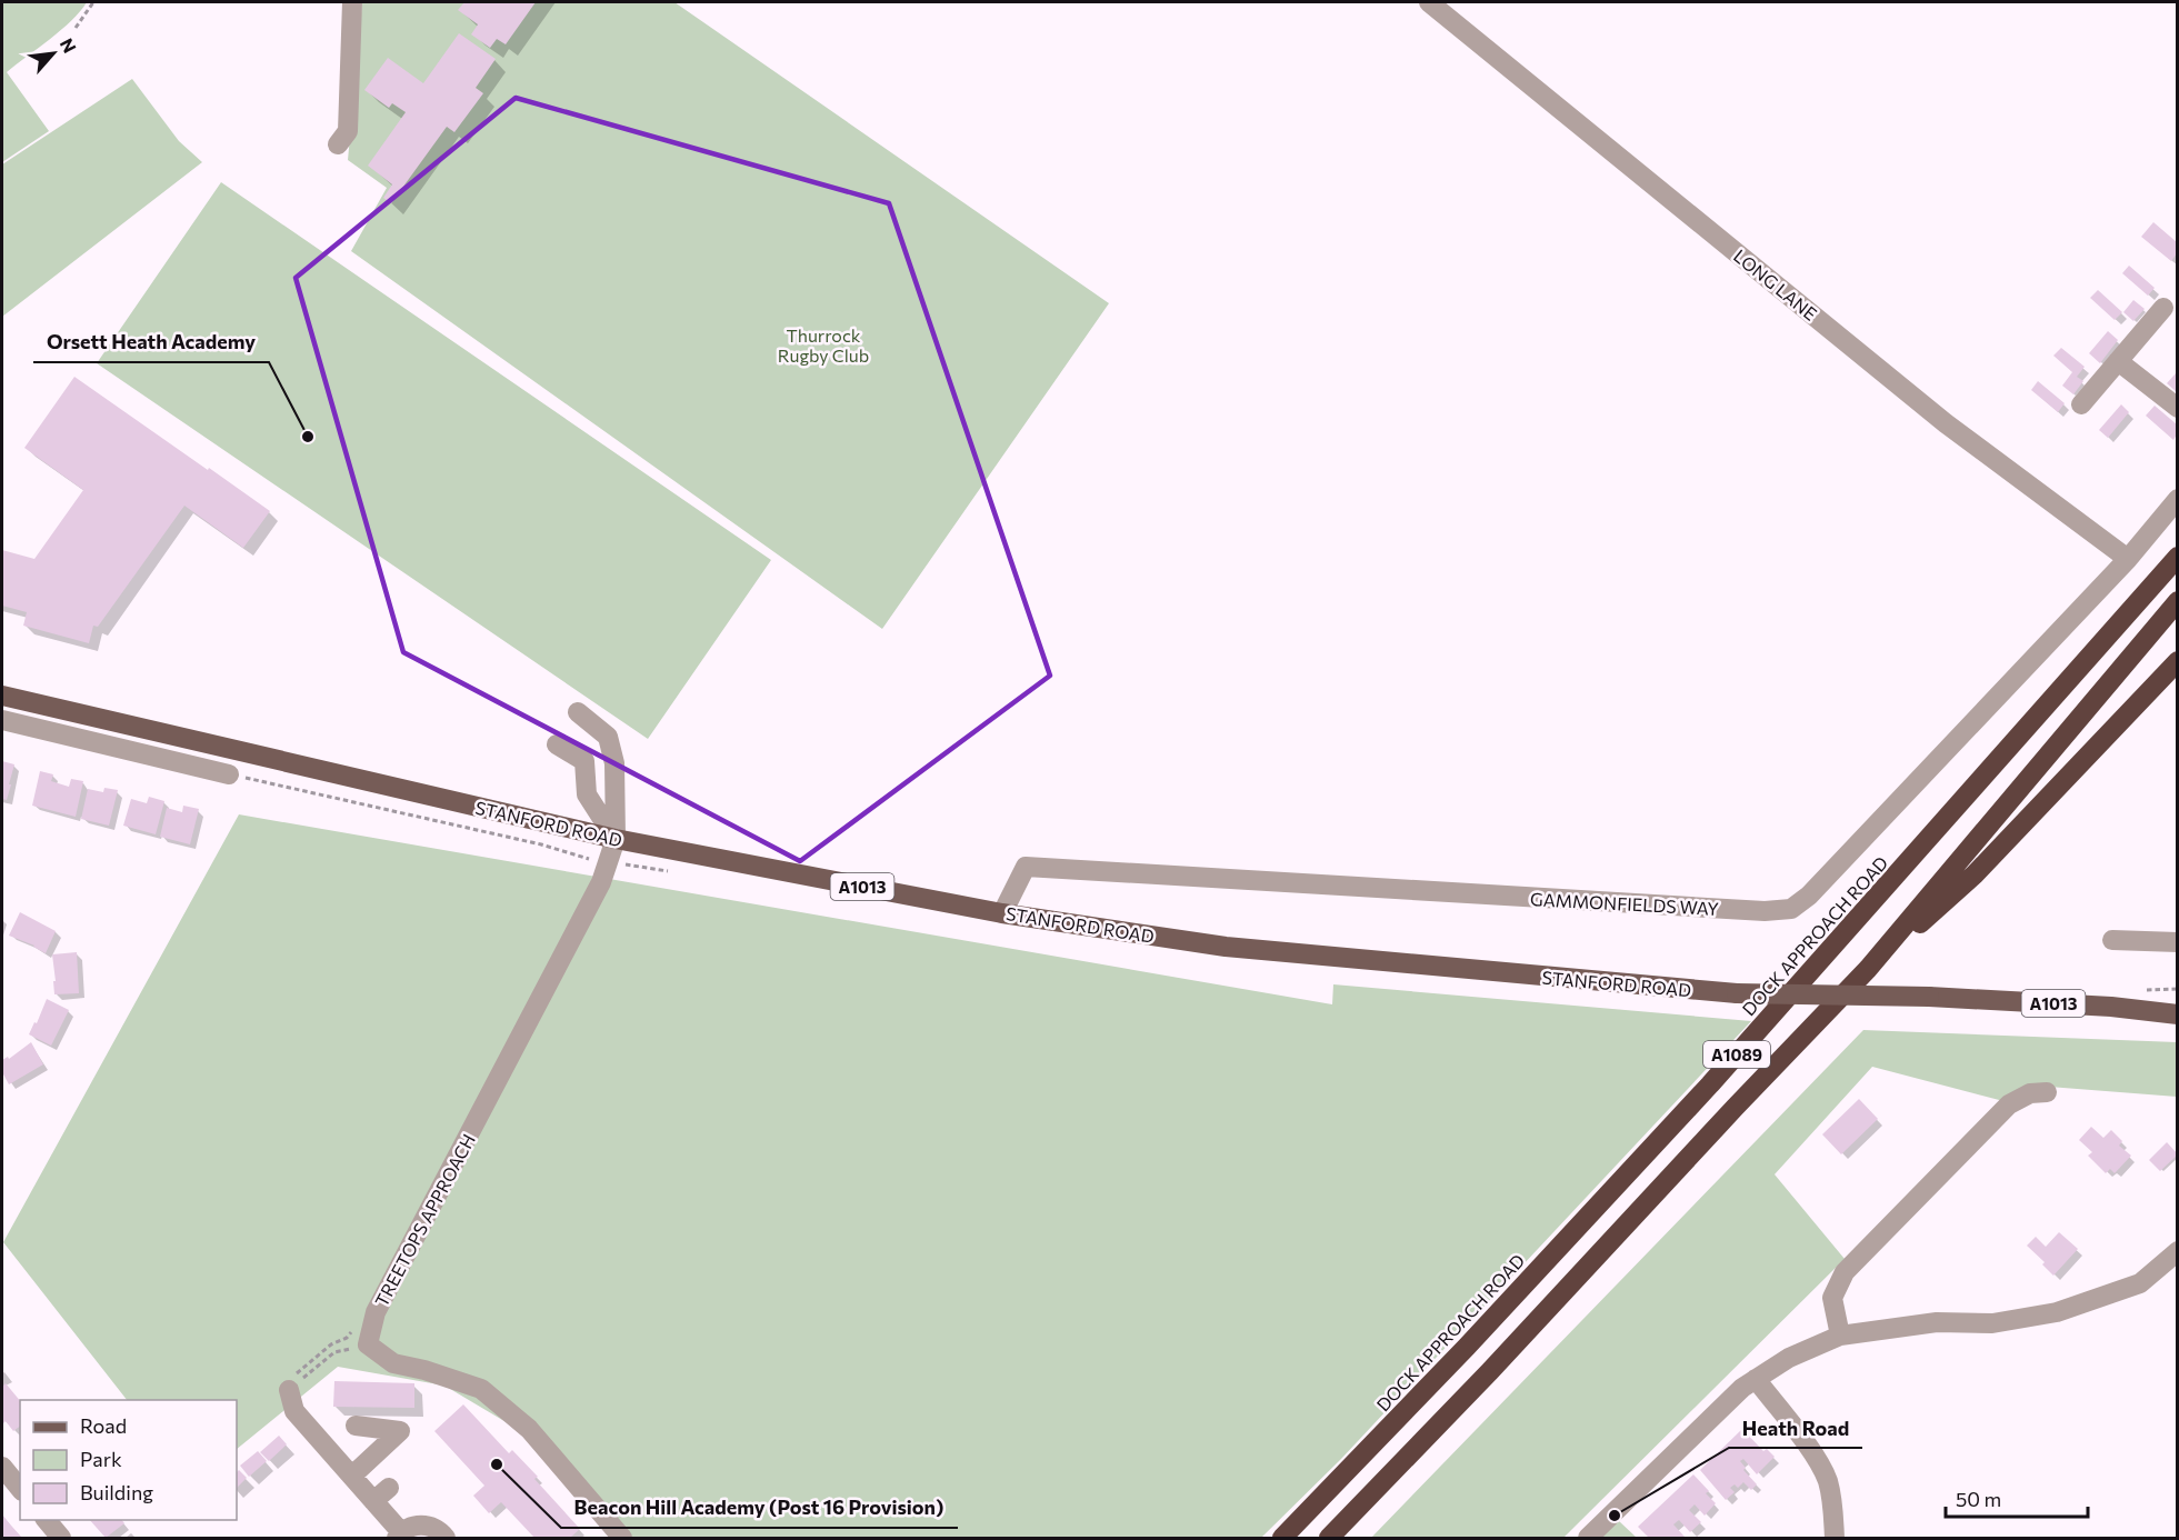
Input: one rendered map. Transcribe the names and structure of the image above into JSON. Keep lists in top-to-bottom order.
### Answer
{
  "streets": {
    "highway": ["DOCK APPROACH ROAD", "A1089"],
    "main road": ["STANFORD ROAD", "A1013"],
    "street": ["LONG LANE", "GAMMONFIELDS WAY", "TREETOPS APPROACH"]
  },
  "crossings": [
    ["LONG LANE", "GAMMONFIELDS WAY"],
    ["STANFORD ROAD", "GAMMONFIELDS WAY"],
    ["STANFORD ROAD", "TREETOPS APPROACH"]
  ],
  "parks": ["Thurrock Rugby Club"],
  "places": ["Orsett Heath Academy", "Beacon Hill Academy (Post 16 Provision)", "Heath Road"],
  "legend": ["Road", "Park", "Building"],
  "scale_bar": "50 m",
  "north": "top right"
}
